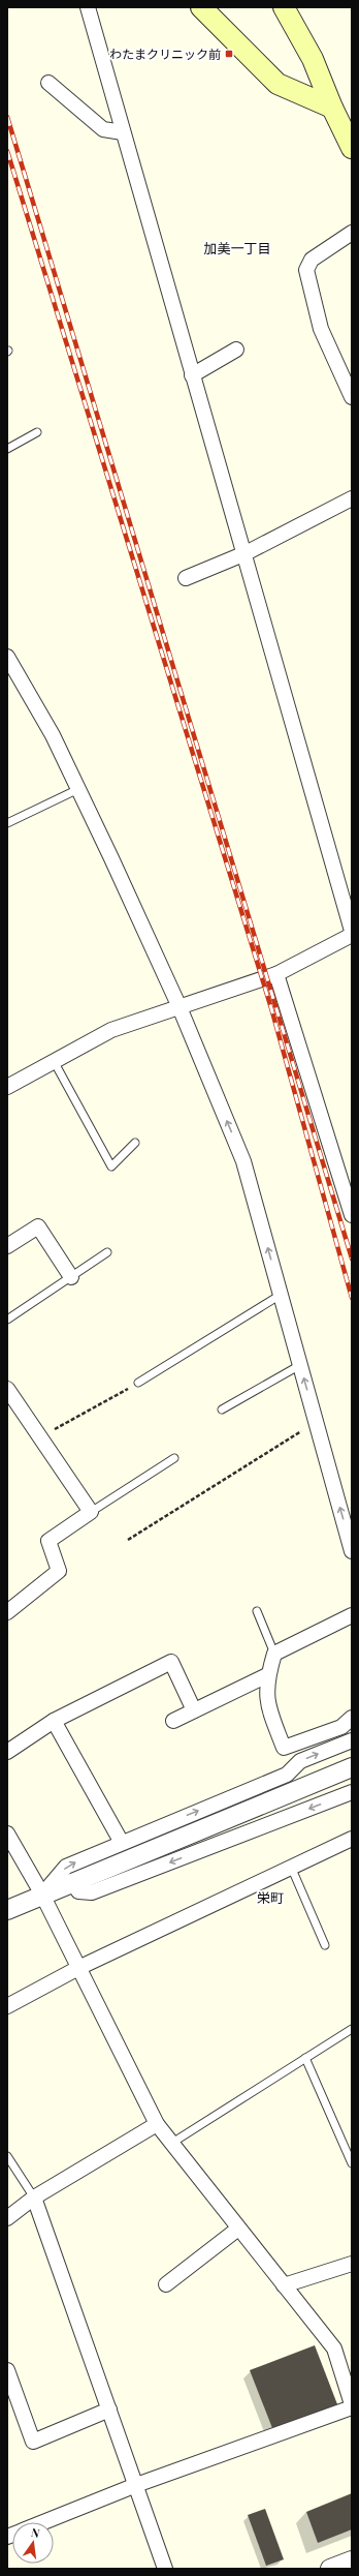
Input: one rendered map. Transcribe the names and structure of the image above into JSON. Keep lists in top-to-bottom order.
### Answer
{
  "districts": ["加美一丁目", "栄町"],
  "places": {
    "transit": ["わたまクリニック前"]
  },
  "north": "top"
}
